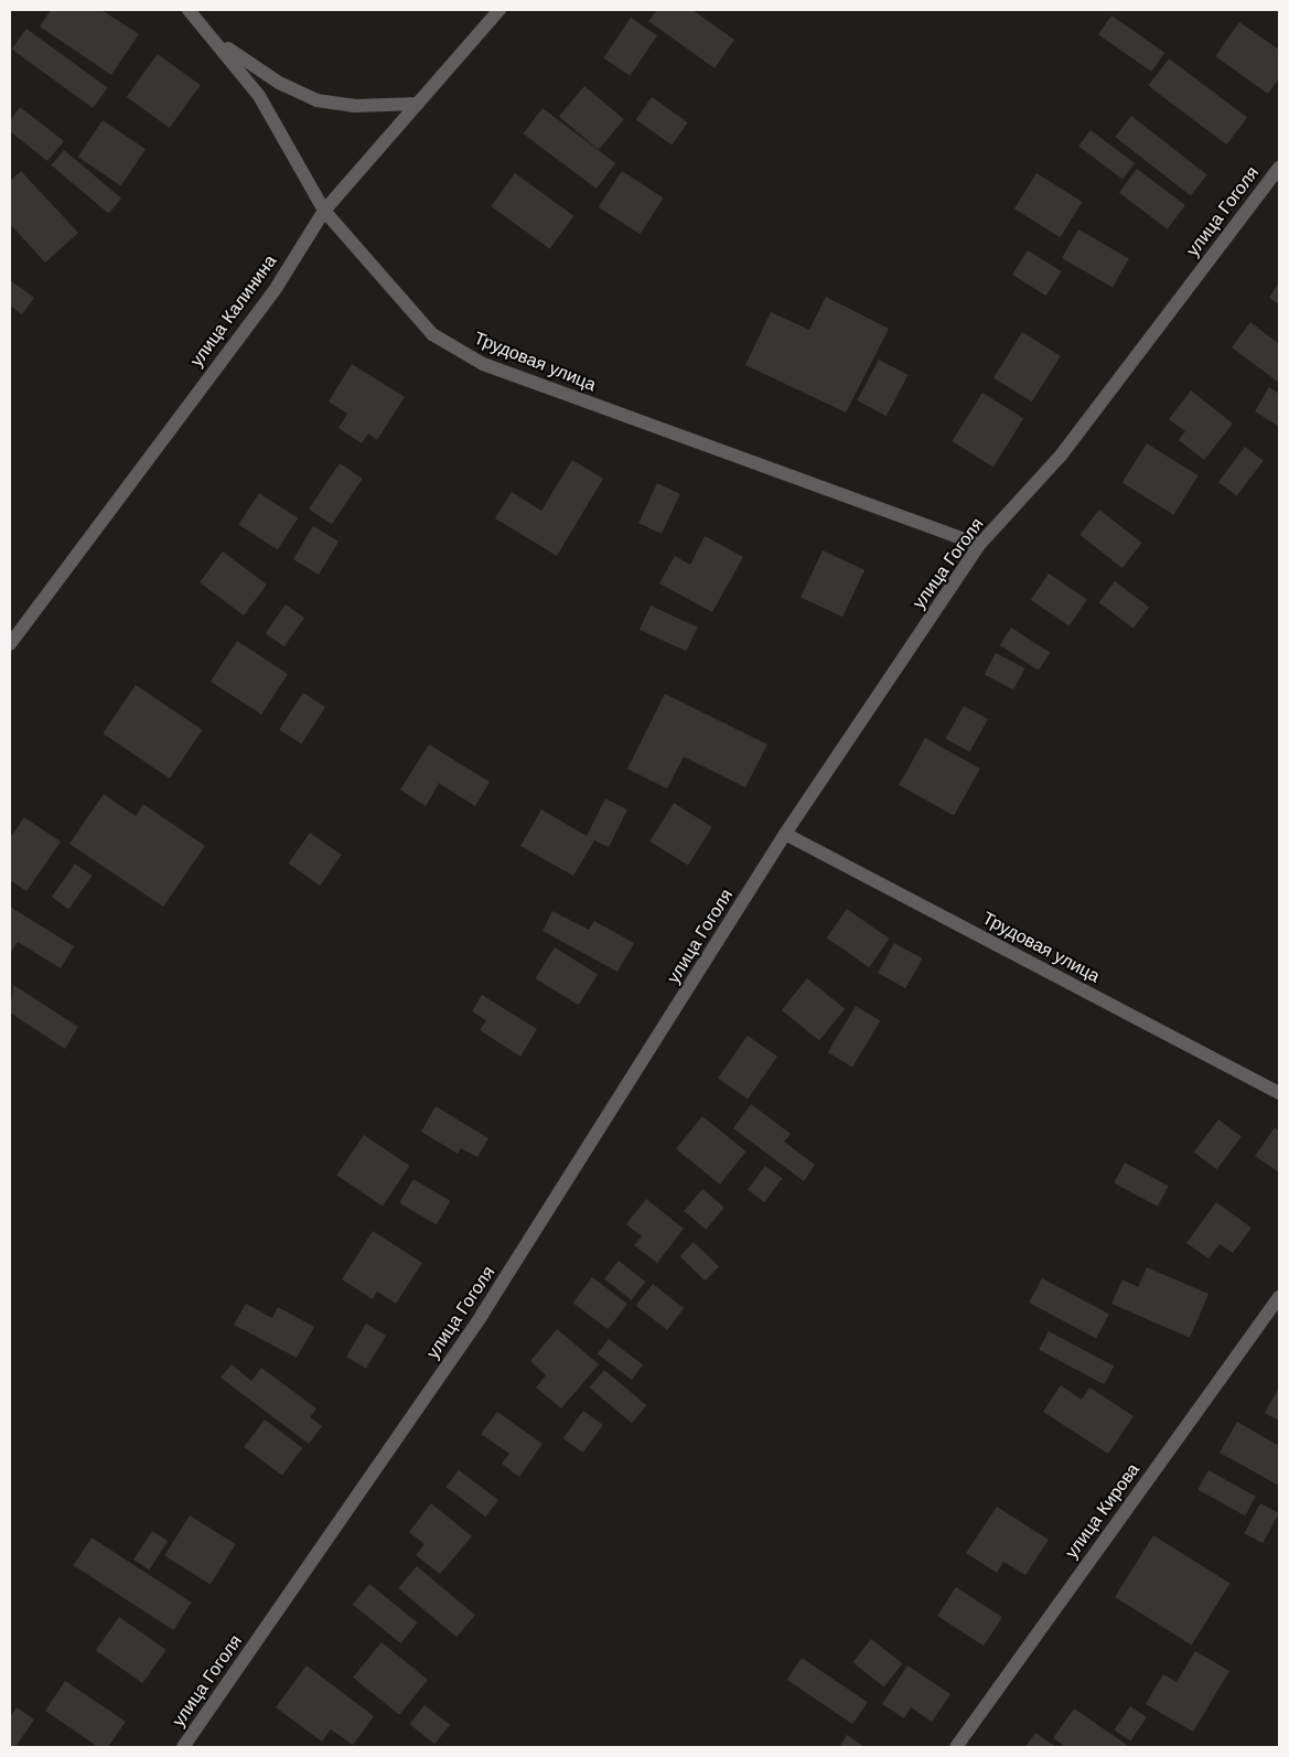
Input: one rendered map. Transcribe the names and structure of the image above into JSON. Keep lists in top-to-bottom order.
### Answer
{
  "streets": {
    "street": [
      "улица Гоголя",
      "улица Калинина",
      "Трудовая улица",
      "улица Кирова"
    ]
  },
  "crossings": [
    ["улица Гоголя", "Трудовая улица"],
    ["улица Калинина", "Трудовая улица"]
  ]
}
